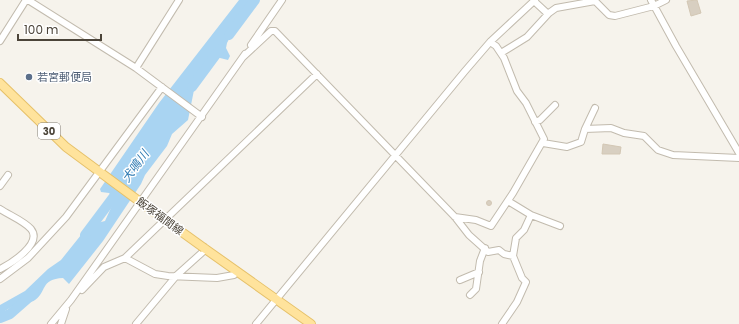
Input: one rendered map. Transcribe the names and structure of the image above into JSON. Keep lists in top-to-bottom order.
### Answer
{
  "streets": {
    "main road": ["30", "飯塚福間線"]
  },
  "water": ["犬鳴川"],
  "places": ["若宮郵便局"],
  "scale_bar": "100 m"
}
